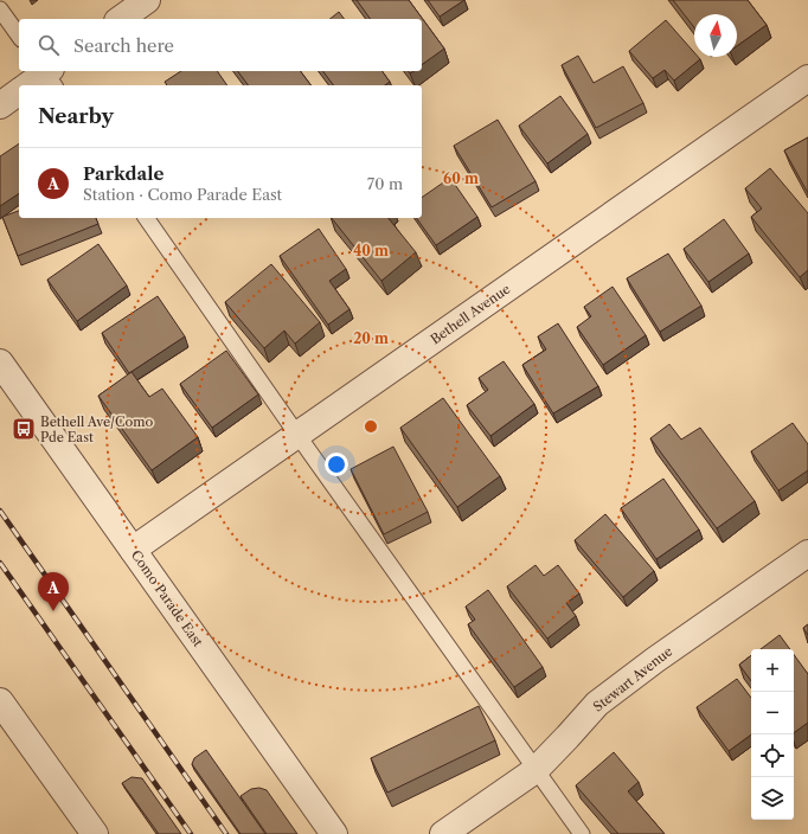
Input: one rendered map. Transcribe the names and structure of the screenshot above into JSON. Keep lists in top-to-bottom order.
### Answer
{
  "streets": {
    "street": ["Bethell Avenue", "Como Parade East", "Stewart Avenue"]
  },
  "crossings": [
    ["Bethell Avenue", "Como Parade East"]
  ],
  "places": {
    "bus stop": ["Bethell Ave/Como Pde East"]
  },
  "north": "top",
  "page": {
    "search": "Search here",
    "heading": "Nearby",
    "list": [
      {
        "mark": "A",
        "name": "Parkdale",
        "note": "Station · Como Parade East",
        "value": "70 m"
      }
    ],
    "pins": "A",
    "map_buttons": ["+", "−"]
  },
  "rings": ["60 m", "40 m", "20 m"]
}
